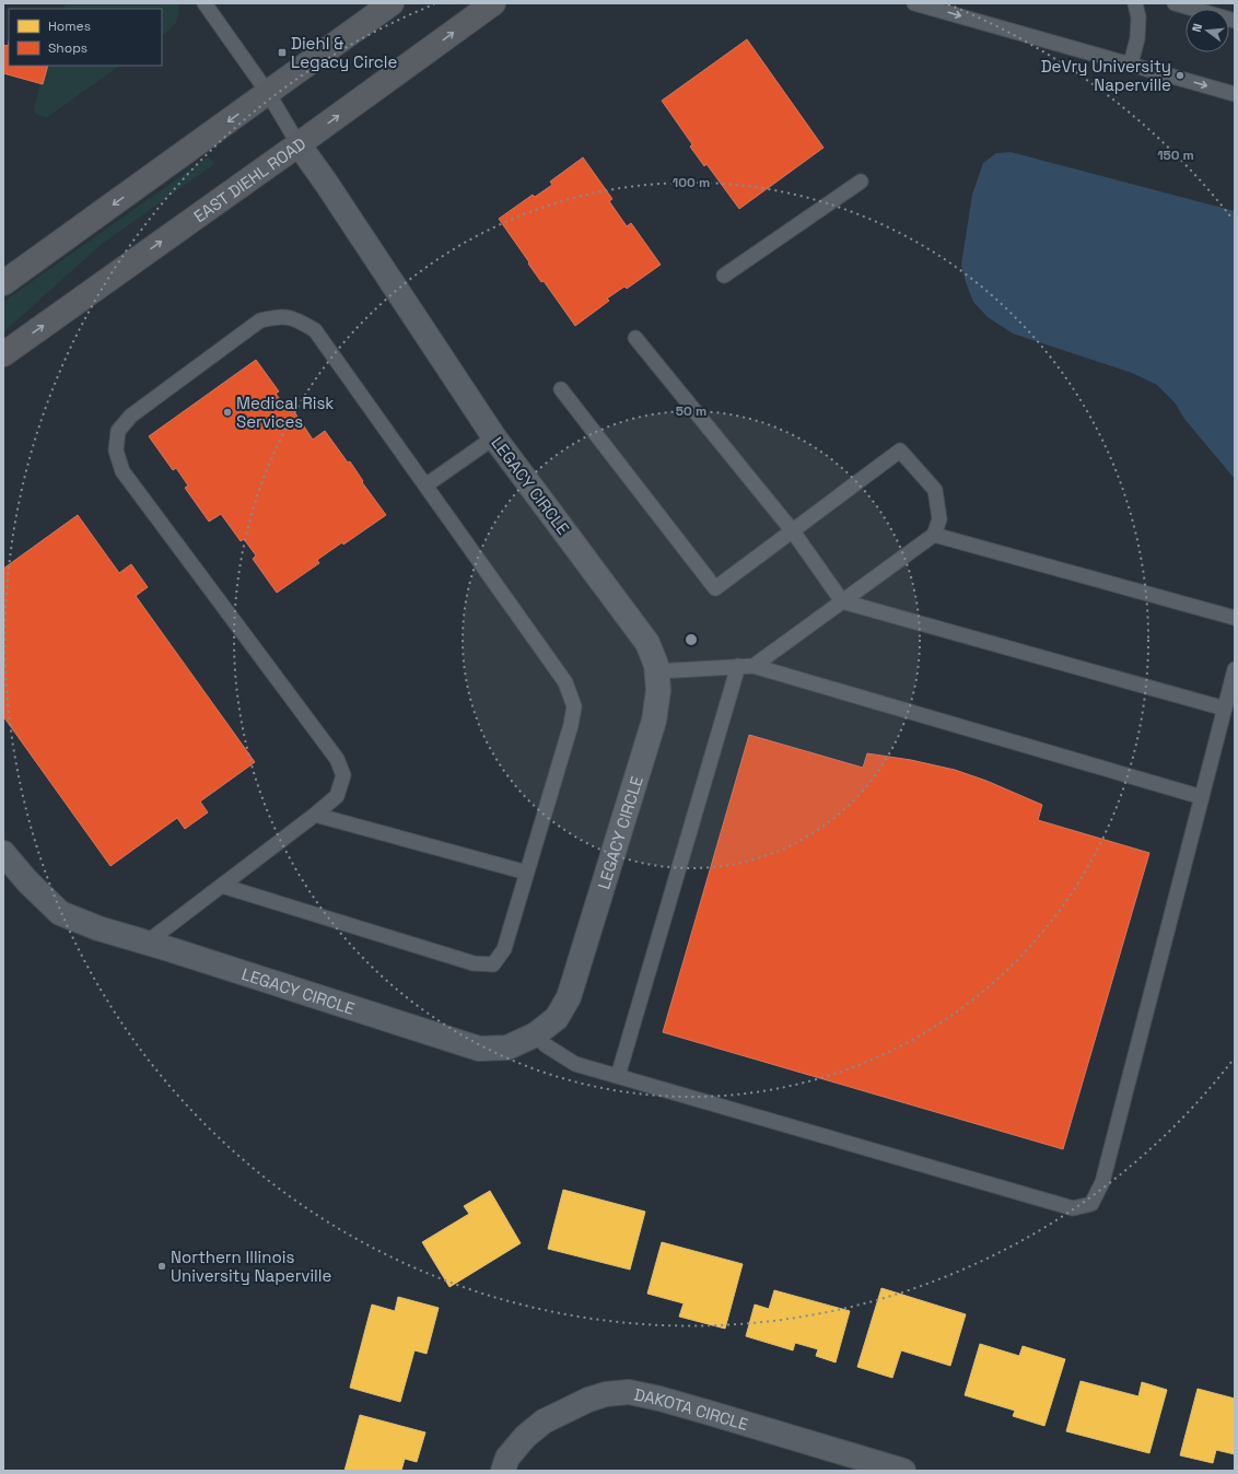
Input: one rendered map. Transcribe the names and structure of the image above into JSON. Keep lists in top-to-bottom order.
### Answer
{
  "streets": {
    "street": ["EAST DIEHL ROAD", "LEGACY CIRCLE", "DAKOTA CIRCLE"]
  },
  "crossings": [
    ["EAST DIEHL ROAD", "LEGACY CIRCLE"]
  ],
  "places": {
    "transit": ["Diehl & Legacy Circle"],
    "other": ["DeVry University Naperville", "Medical Risk Services", "Northern Illinois University Naperville"]
  },
  "legend": ["Homes", "Shops"],
  "north": "left",
  "rings": ["150 m", "100 m", "50 m"]
}
